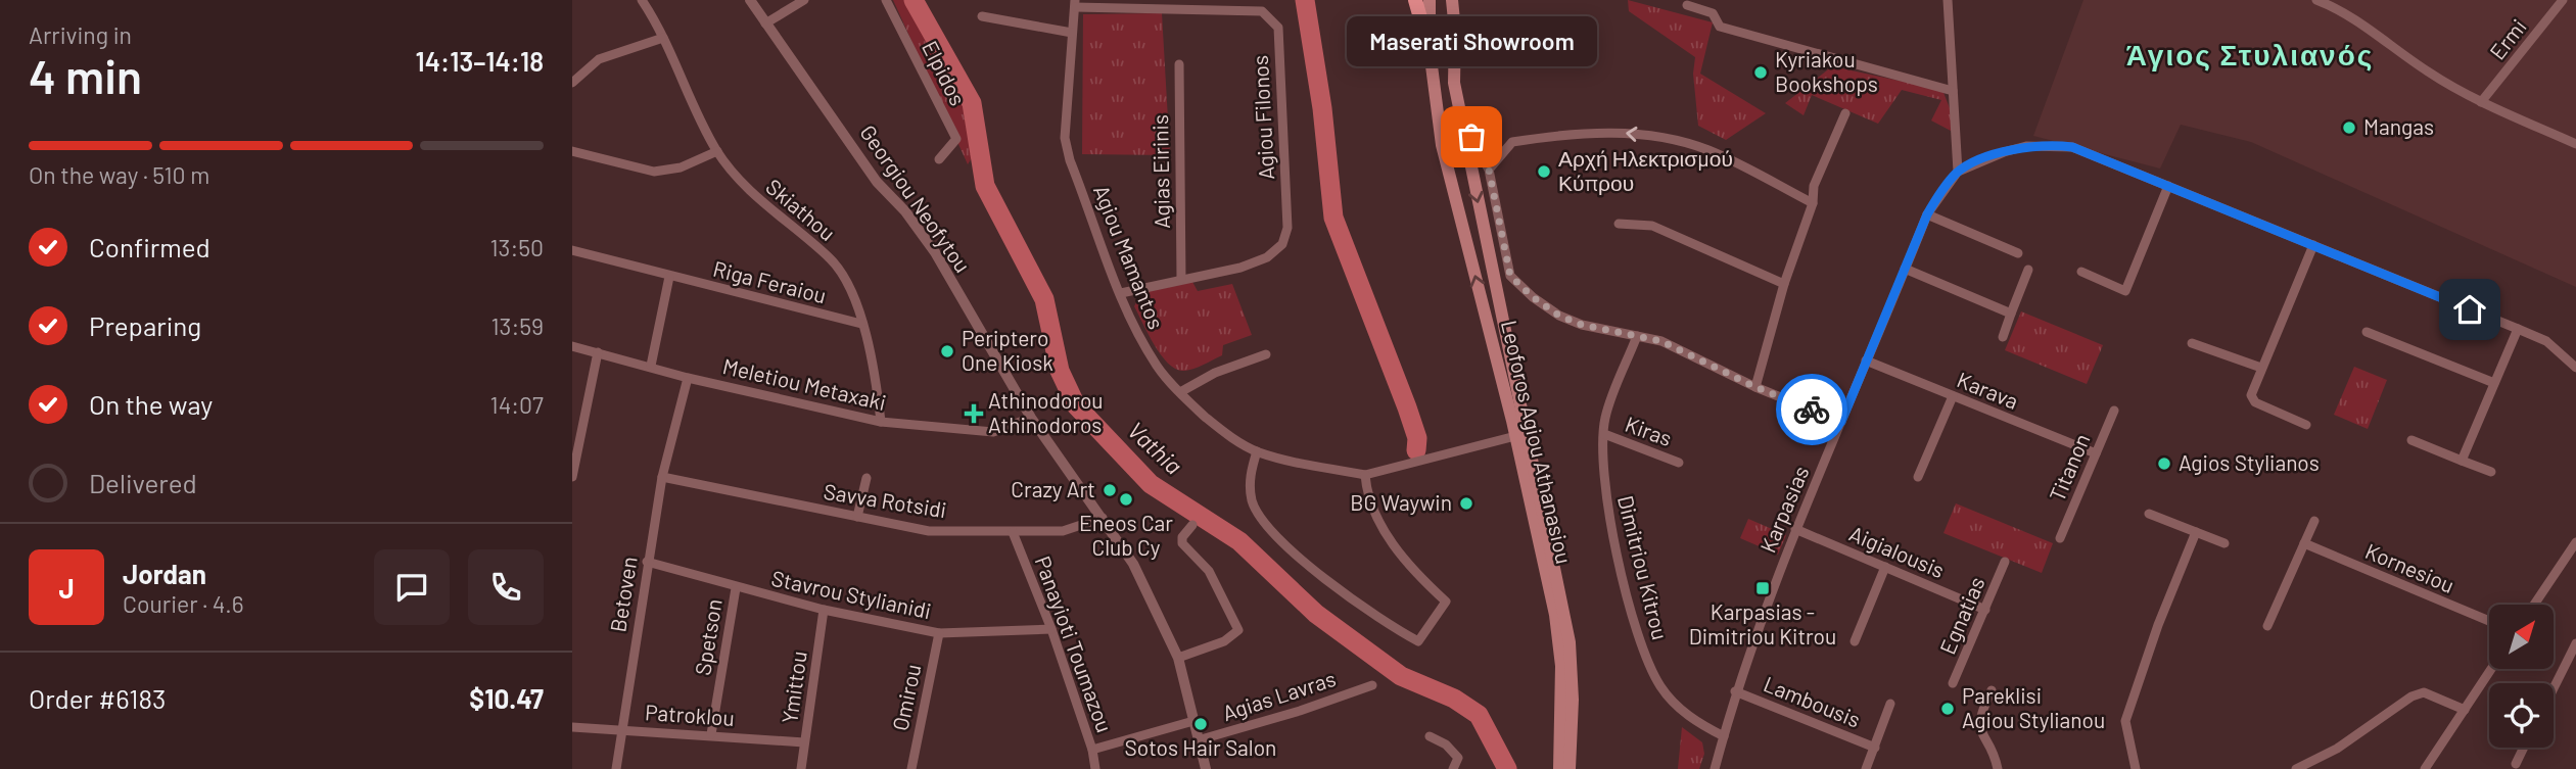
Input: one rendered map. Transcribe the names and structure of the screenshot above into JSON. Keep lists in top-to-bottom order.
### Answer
{
  "streets": {
    "main road": ["Leoforos Agiou Athanasiou"],
    "street": [
      "Ermi",
      "Elpidos",
      "Agiou Filonos",
      "Agias Eirinis",
      "Georgiou Neofytou",
      "Skiathou",
      "Agiou Mamantos",
      "Riga Feraiou",
      "Meletiou Metaxaki",
      "Karava",
      "Kiras",
      "Titanon",
      "Savva Rotsidi",
      "Karpasias",
      "Aigialousis",
      "Dimitriou Kitrou",
      "Kornesiou",
      "Betoven",
      "Stavrou Stylianidi",
      "Egnatias",
      "Spetson",
      "Panayioti Toumazou",
      "Ymittou",
      "Agias Lavras",
      "Omirou",
      "Lambousis",
      "Patroklou"
    ]
  },
  "crossings": [
    ["Agiou Filonos", "Agias Eirinis"],
    ["Agiou Filonos", "Agiou Mamantos"],
    ["Georgiou Neofytou", "Meletiou Metaxaki"],
    ["Georgiou Neofytou", "Savva Rotsidi"],
    ["Georgiou Neofytou", "Agias Lavras"],
    ["Skiathou", "Riga Feraiou"],
    ["Skiathou", "Meletiou Metaxaki"],
    ["Agiou Mamantos", "Leoforos Agiou Athanasiou"],
    ["Meletiou Metaxaki", "Betoven"],
    ["Karava", "Titanon"],
    ["Karava", "Karpasias"],
    ["Kiras", "Dimitriou Kitrou"],
    ["Savva Rotsidi", "Betoven"],
    ["Savva Rotsidi", "Panayioti Toumazou"],
    ["Karpasias", "Aigialousis"],
    ["Karpasias", "Dimitriou Kitrou"],
    ["Karpasias", "Lambousis"],
    ["Aigialousis", "Egnatias"],
    ["Betoven", "Stavrou Stylianidi"],
    ["Betoven", "Patroklou"],
    ["Stavrou Stylianidi", "Spetson"],
    ["Stavrou Stylianidi", "Panayioti Toumazou"],
    ["Stavrou Stylianidi", "Ymittou"],
    ["Stavrou Stylianidi", "Omirou"],
    ["Spetson", "Patroklou"],
    ["Ymittou", "Patroklou"]
  ],
  "districts": ["Άγιος Στυλιανός"],
  "water": ["Vathia"],
  "places": {
    "other": [
      "Kyriakou Bookshops",
      "Mangas",
      "Maserati Showroom",
      "Αρχή Ηλεκτρισμού Κύπρου",
      "Periptero One Kiosk",
      "Agios Stylianos",
      "Crazy Art",
      "Eneos Car Club Cy",
      "BG Waywin",
      "Pareklisi Agiou Stylianou",
      "Sotos Hair Salon"
    ],
    "health": ["Athinodorou Athinodoros"],
    "transit": ["Karpasias - Dimitriou Kitrou"]
  },
  "north": "top right",
  "page": {
    "heading": ["4 min", "Arriving in", "14:13–14:18"],
    "panel": [
      "Jordan",
      "Courier · 4.6",
      "Order #6183",
      "$10.47"
    ],
    "bubble": "Maserati Showroom",
    "bar": "On the way · 510 m",
    "list": [
      ["Confirmed", "13:50"],
      ["Preparing", "13:59"],
      ["On the way", "14:07"],
      "Delivered"
    ],
    "round": "J"
  }
}
